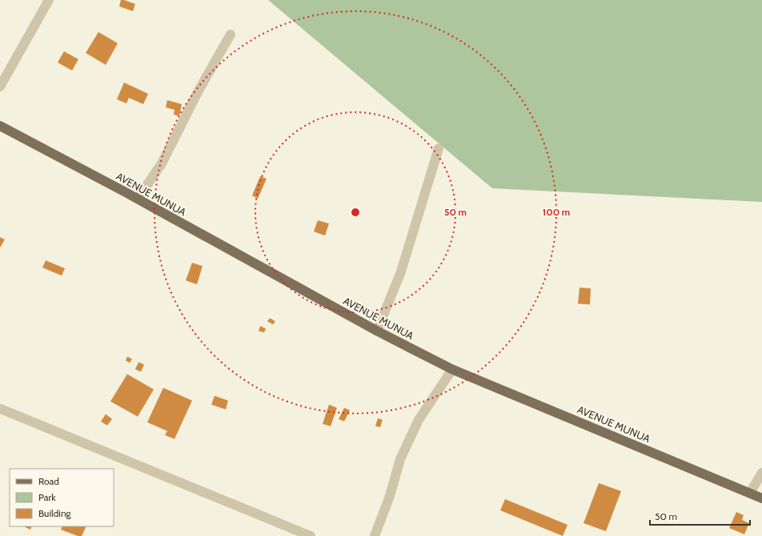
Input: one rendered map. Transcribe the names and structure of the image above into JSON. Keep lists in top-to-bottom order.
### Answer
{
  "streets": {
    "main road": ["AVENUE MUNUA"]
  },
  "legend": ["Road", "Park", "Building"],
  "scale_bar": "50 m",
  "rings": ["50 m", "100 m"]
}
